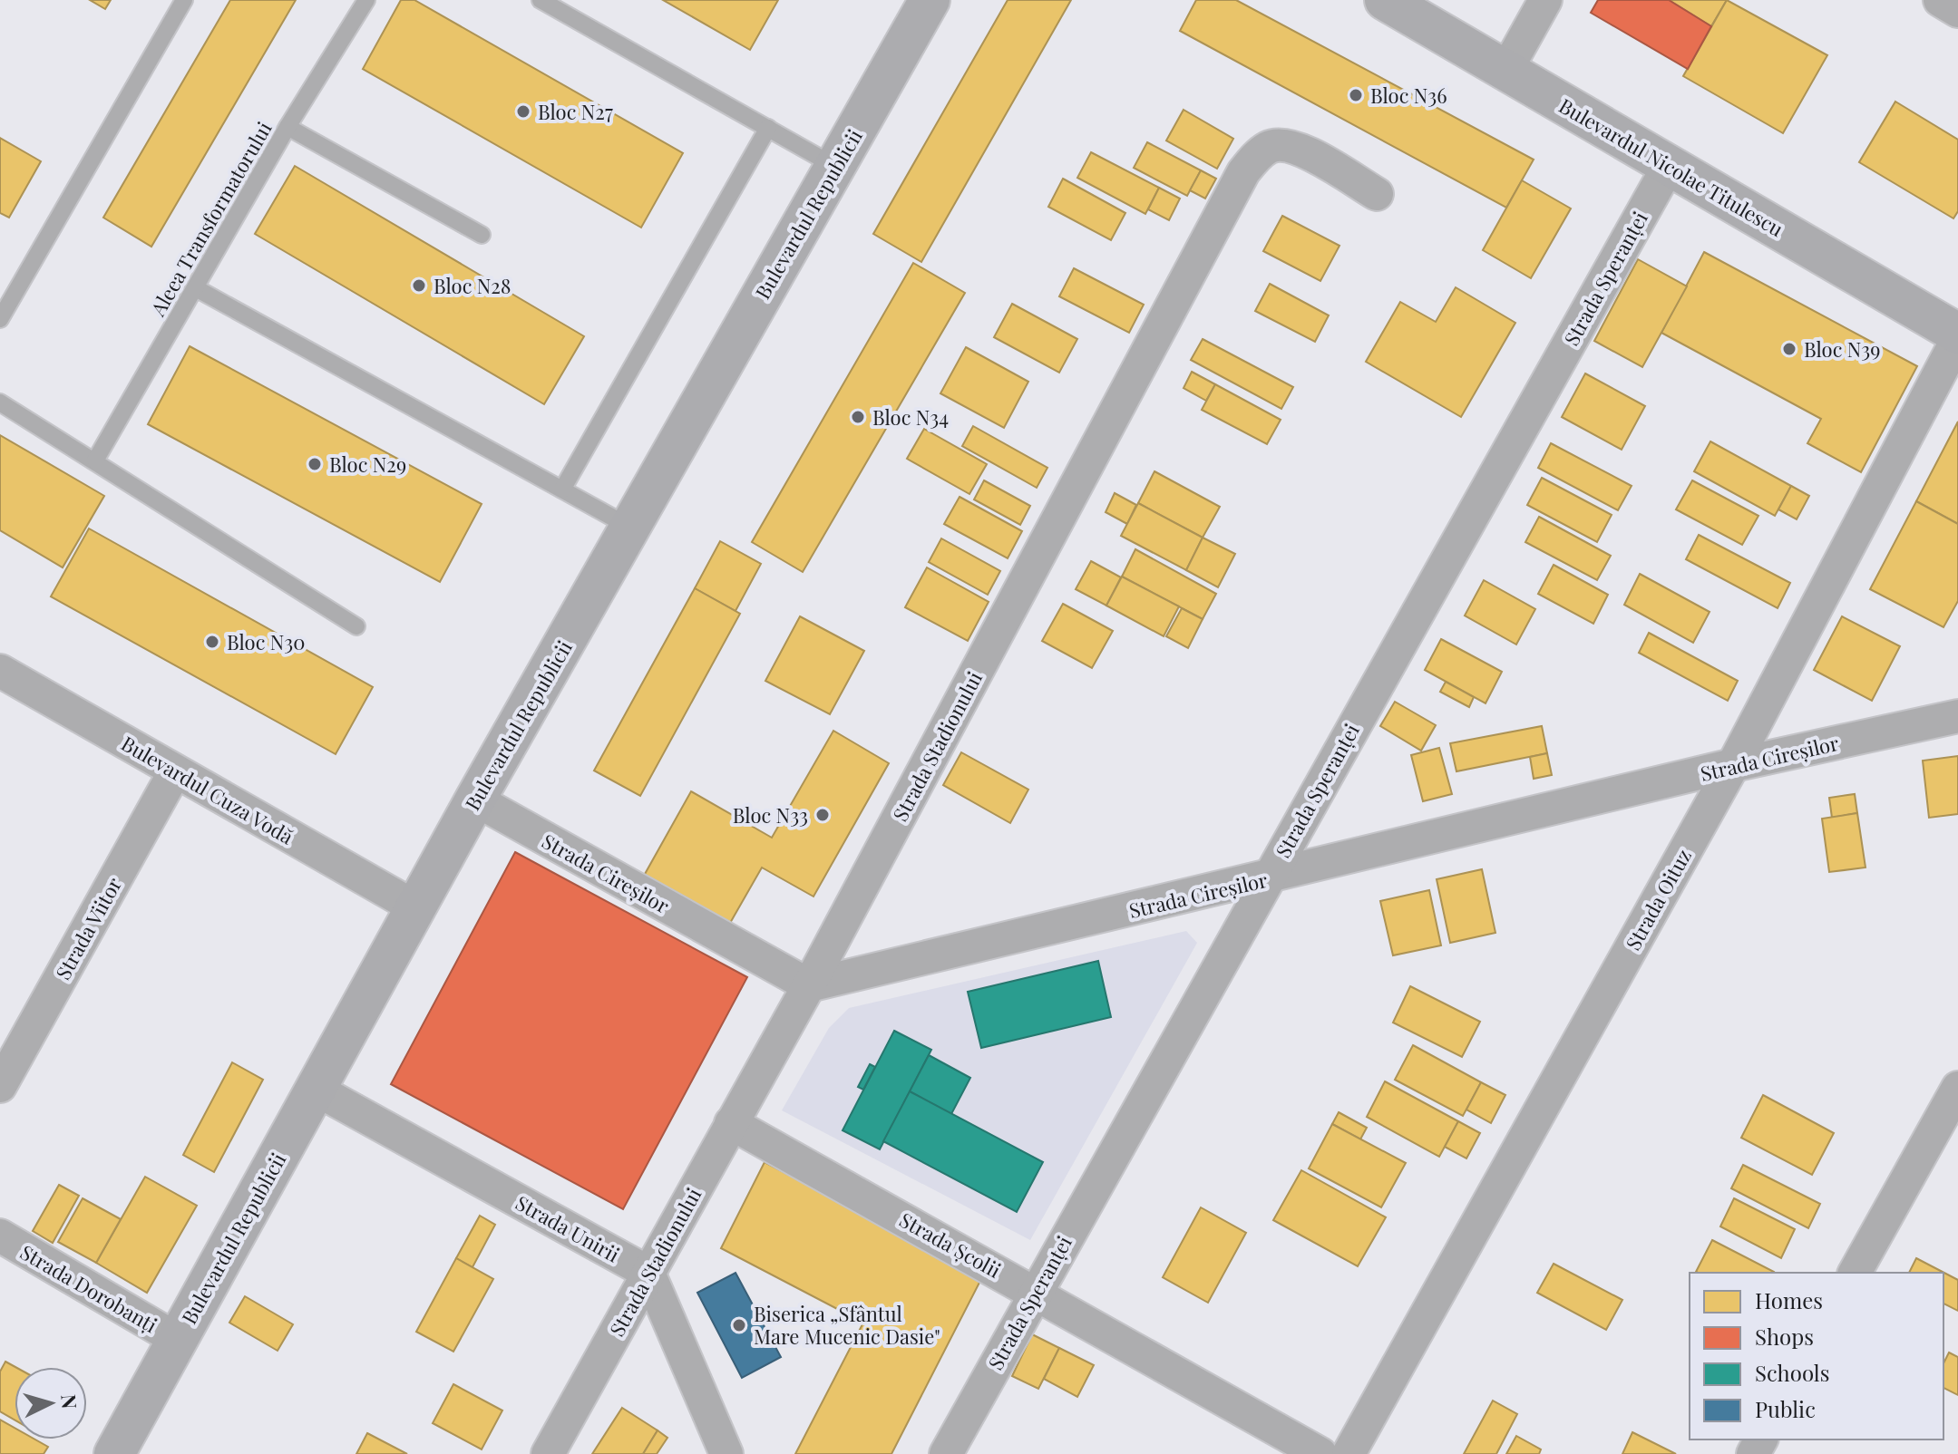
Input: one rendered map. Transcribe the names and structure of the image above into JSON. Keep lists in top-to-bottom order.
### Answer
{
  "streets": {
    "main road": ["Bulevardul Nicolae Titulescu", "Bulevardul Republicii"],
    "street": [
      "Strada Speranței",
      "Strada Stadionului",
      "Strada Cireșilor",
      "Bulevardul Cuza Vodă",
      "Strada Oituz",
      "Strada Viitor",
      "Strada Unirii",
      "Strada Școlii",
      "Strada Dorobanți"
    ],
    "lane": ["Aleea Transformatorului"]
  },
  "crossings": [
    ["Bulevardul Nicolae Titulescu", "Strada Speranței"],
    ["Bulevardul Nicolae Titulescu", "Strada Oituz"],
    ["Bulevardul Republicii", "Strada Cireșilor"],
    ["Bulevardul Republicii", "Bulevardul Cuza Vodă"],
    ["Bulevardul Republicii", "Strada Unirii"],
    ["Bulevardul Republicii", "Strada Dorobanți"],
    ["Strada Speranței", "Strada Cireșilor"],
    ["Strada Speranței", "Strada Școlii"],
    ["Strada Stadionului", "Strada Cireșilor"],
    ["Strada Stadionului", "Strada Unirii"],
    ["Strada Stadionului", "Strada Școlii"],
    ["Strada Cireșilor", "Strada Oituz"],
    ["Bulevardul Cuza Vodă", "Strada Viitor"]
  ],
  "places": [
    "Bloc N36",
    "Bloc N27",
    "Bloc N28",
    "Bloc N39",
    "Bloc N34",
    "Bloc N29",
    "Bloc N30",
    "Bloc N33",
    "Biserica „Sfântul Mare Mucenic Dasie\""
  ],
  "legend": [
    "Homes",
    "Shops",
    "Schools",
    "Public"
  ],
  "north": "right"
}
